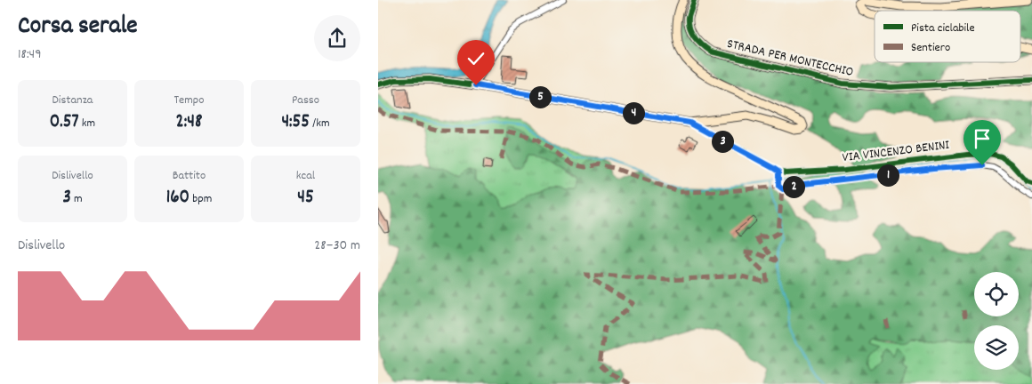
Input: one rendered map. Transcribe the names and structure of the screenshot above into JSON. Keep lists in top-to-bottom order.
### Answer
{
  "streets": {
    "street": ["STRADA PER MONTECCHIO", "VIA VINCENZO BENINI"]
  },
  "legend": ["Pista ciclabile", "Sentiero"],
  "page": {
    "heading": ["Corsa serale", "18:49"],
    "stats": [
      ["Distanza", "0.57 km"],
      ["Tempo", "2:48"],
      ["Passo", "4:55 /km"],
      ["Dislivello", "3 m"],
      ["Battito", "160 bpm"],
      ["kcal", "45"]
    ],
    "pins": [
      "5",
      "4",
      "3",
      "1",
      "2"
    ],
    "chart": ["Dislivello", "28–30 m"]
  }
}
